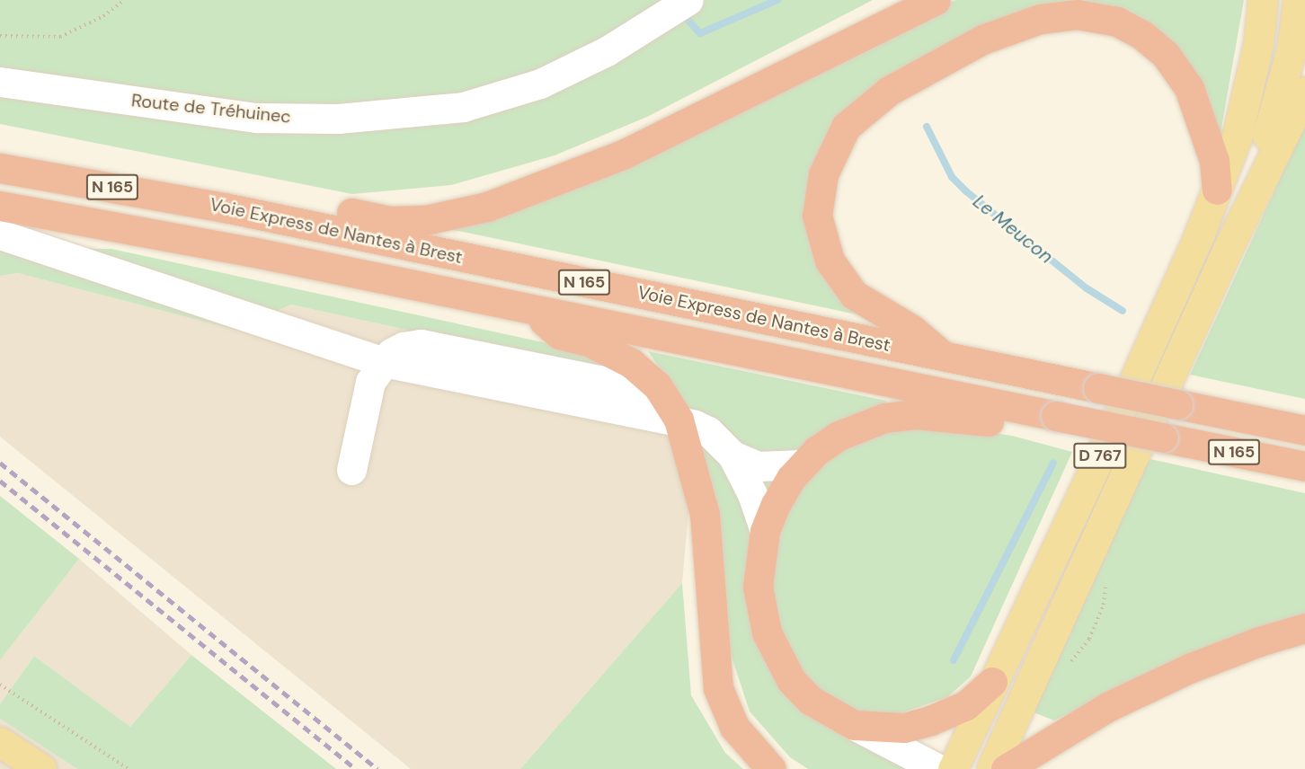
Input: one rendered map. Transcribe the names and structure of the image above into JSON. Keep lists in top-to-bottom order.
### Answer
{
  "streets": {
    "highway": ["N 165", "Voie Express de Nantes à Brest"],
    "main road": ["D 767"],
    "street": ["Route de Tréhuinec"]
  },
  "water": ["Le Meucon"]
}
